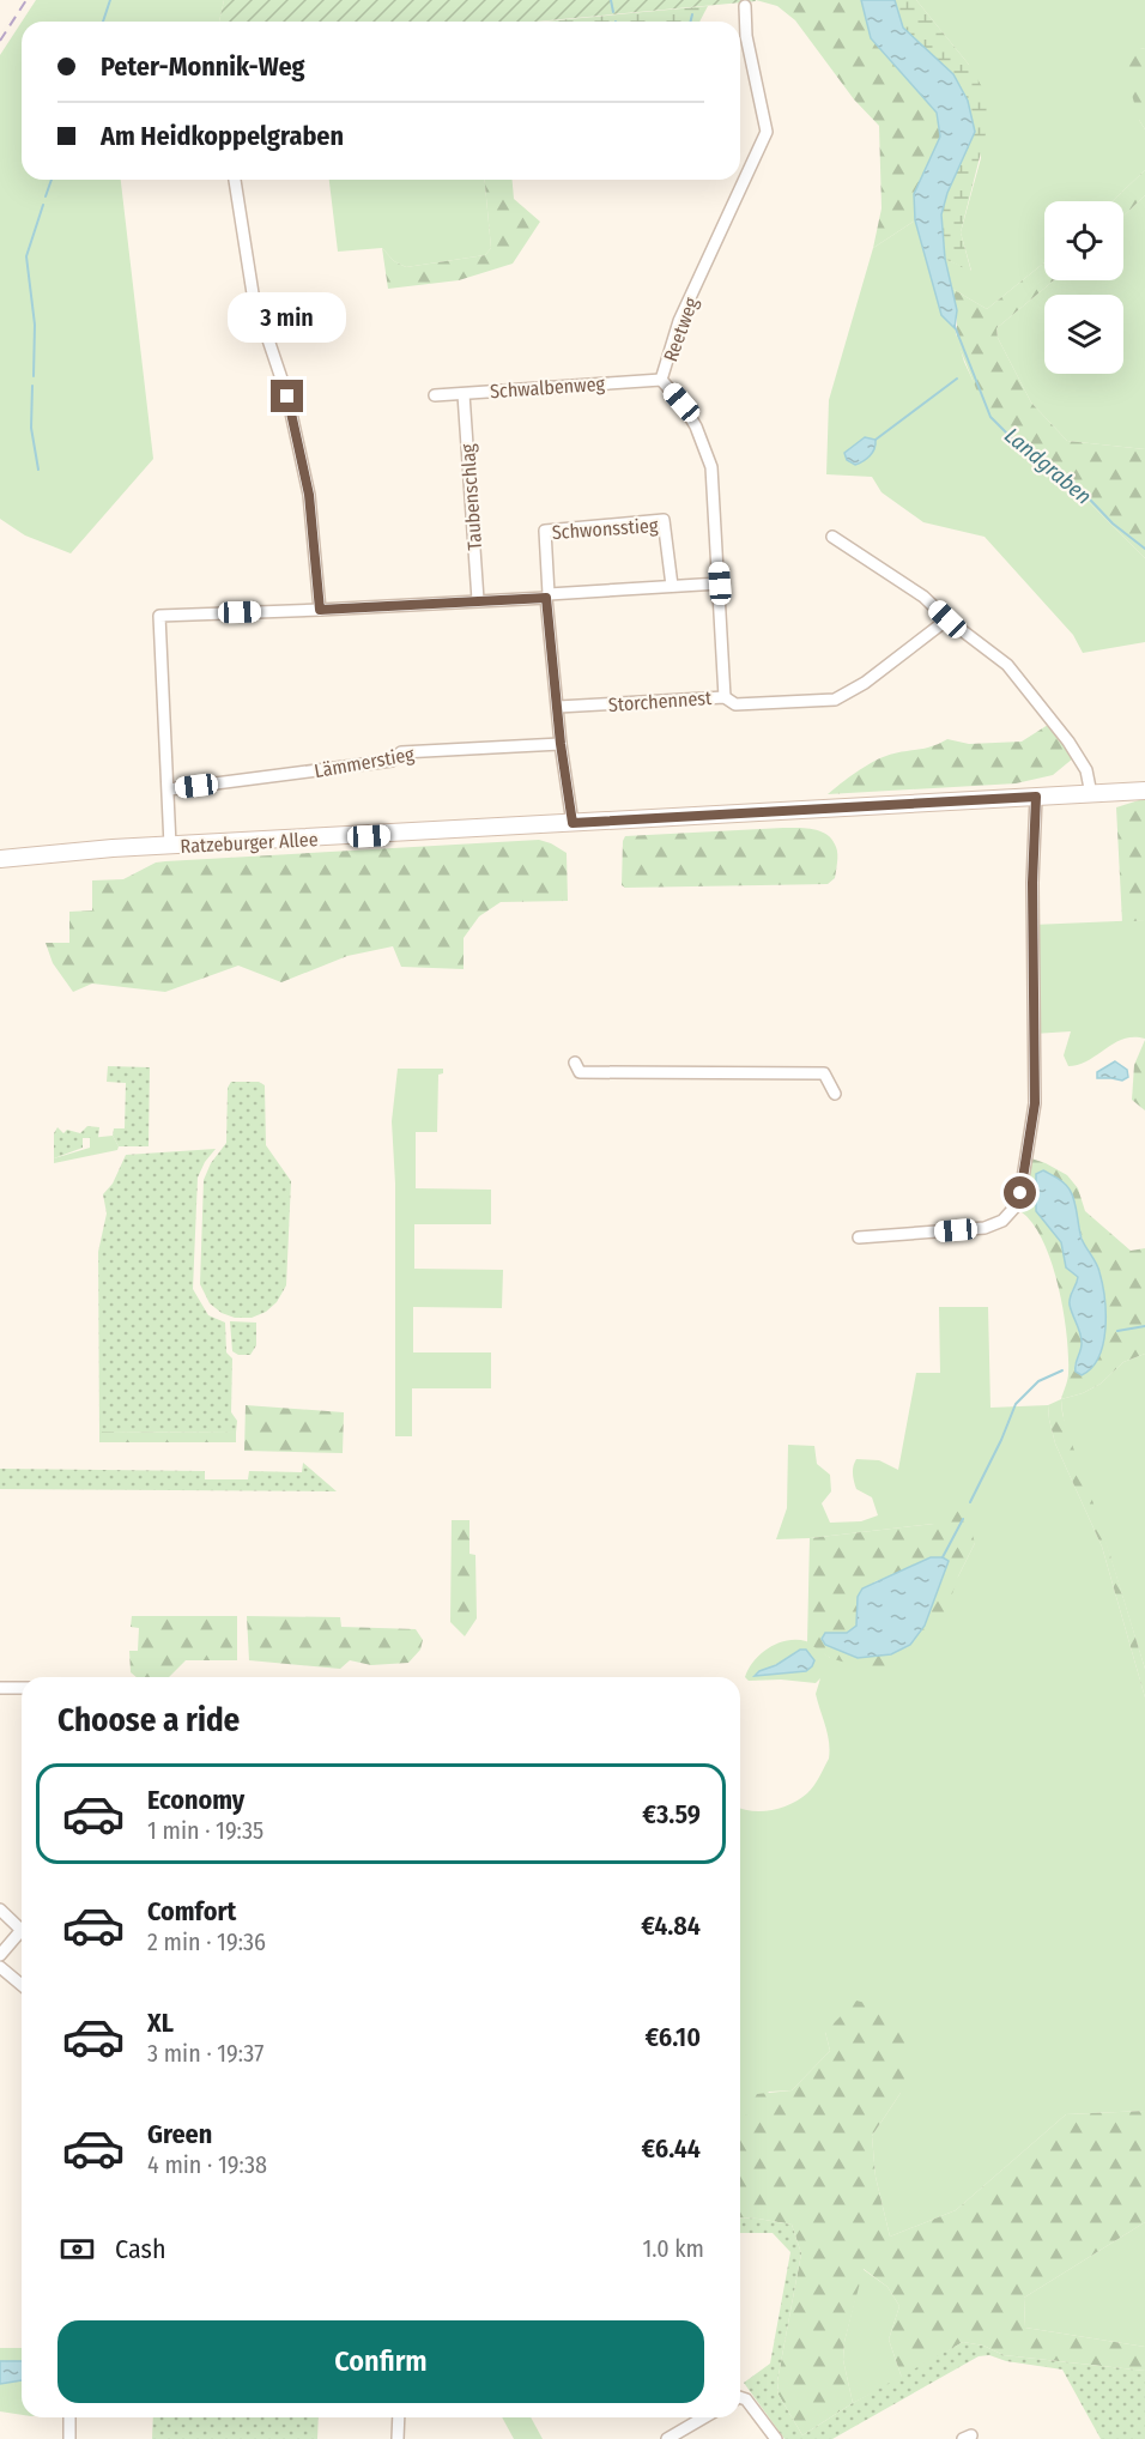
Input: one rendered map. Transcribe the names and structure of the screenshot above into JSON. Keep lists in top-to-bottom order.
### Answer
{
  "streets": {
    "main road": ["Ratzeburger Allee"],
    "street": [
      "Reetweg",
      "Schwalbenweg",
      "Taubenschlag",
      "Schwonsstieg",
      "Storchennest",
      "Lämmerstieg"
    ]
  },
  "crossings": [
    ["Reetweg", "Schwalbenweg"],
    ["Reetweg", "Storchennest"],
    ["Schwalbenweg", "Taubenschlag"]
  ],
  "water": ["Landgraben"],
  "page": {
    "banner": ["Peter-Monnik-Weg", "Am Heidkoppelgraben"],
    "bubble": "3 min",
    "heading": "Choose a ride",
    "list": [
      {
        "name": "Economy",
        "note": "1 min · 19:35",
        "value": "€3.59"
      },
      {
        "name": "Comfort",
        "note": "2 min · 19:36",
        "value": "€4.84"
      },
      {
        "name": "XL",
        "note": "3 min · 19:37",
        "value": "€6.10"
      },
      {
        "name": "Green",
        "note": "4 min · 19:38",
        "value": "€6.44"
      }
    ],
    "pay": ["Cash", "1.0 km"],
    "buttons": "Confirm"
  }
}
